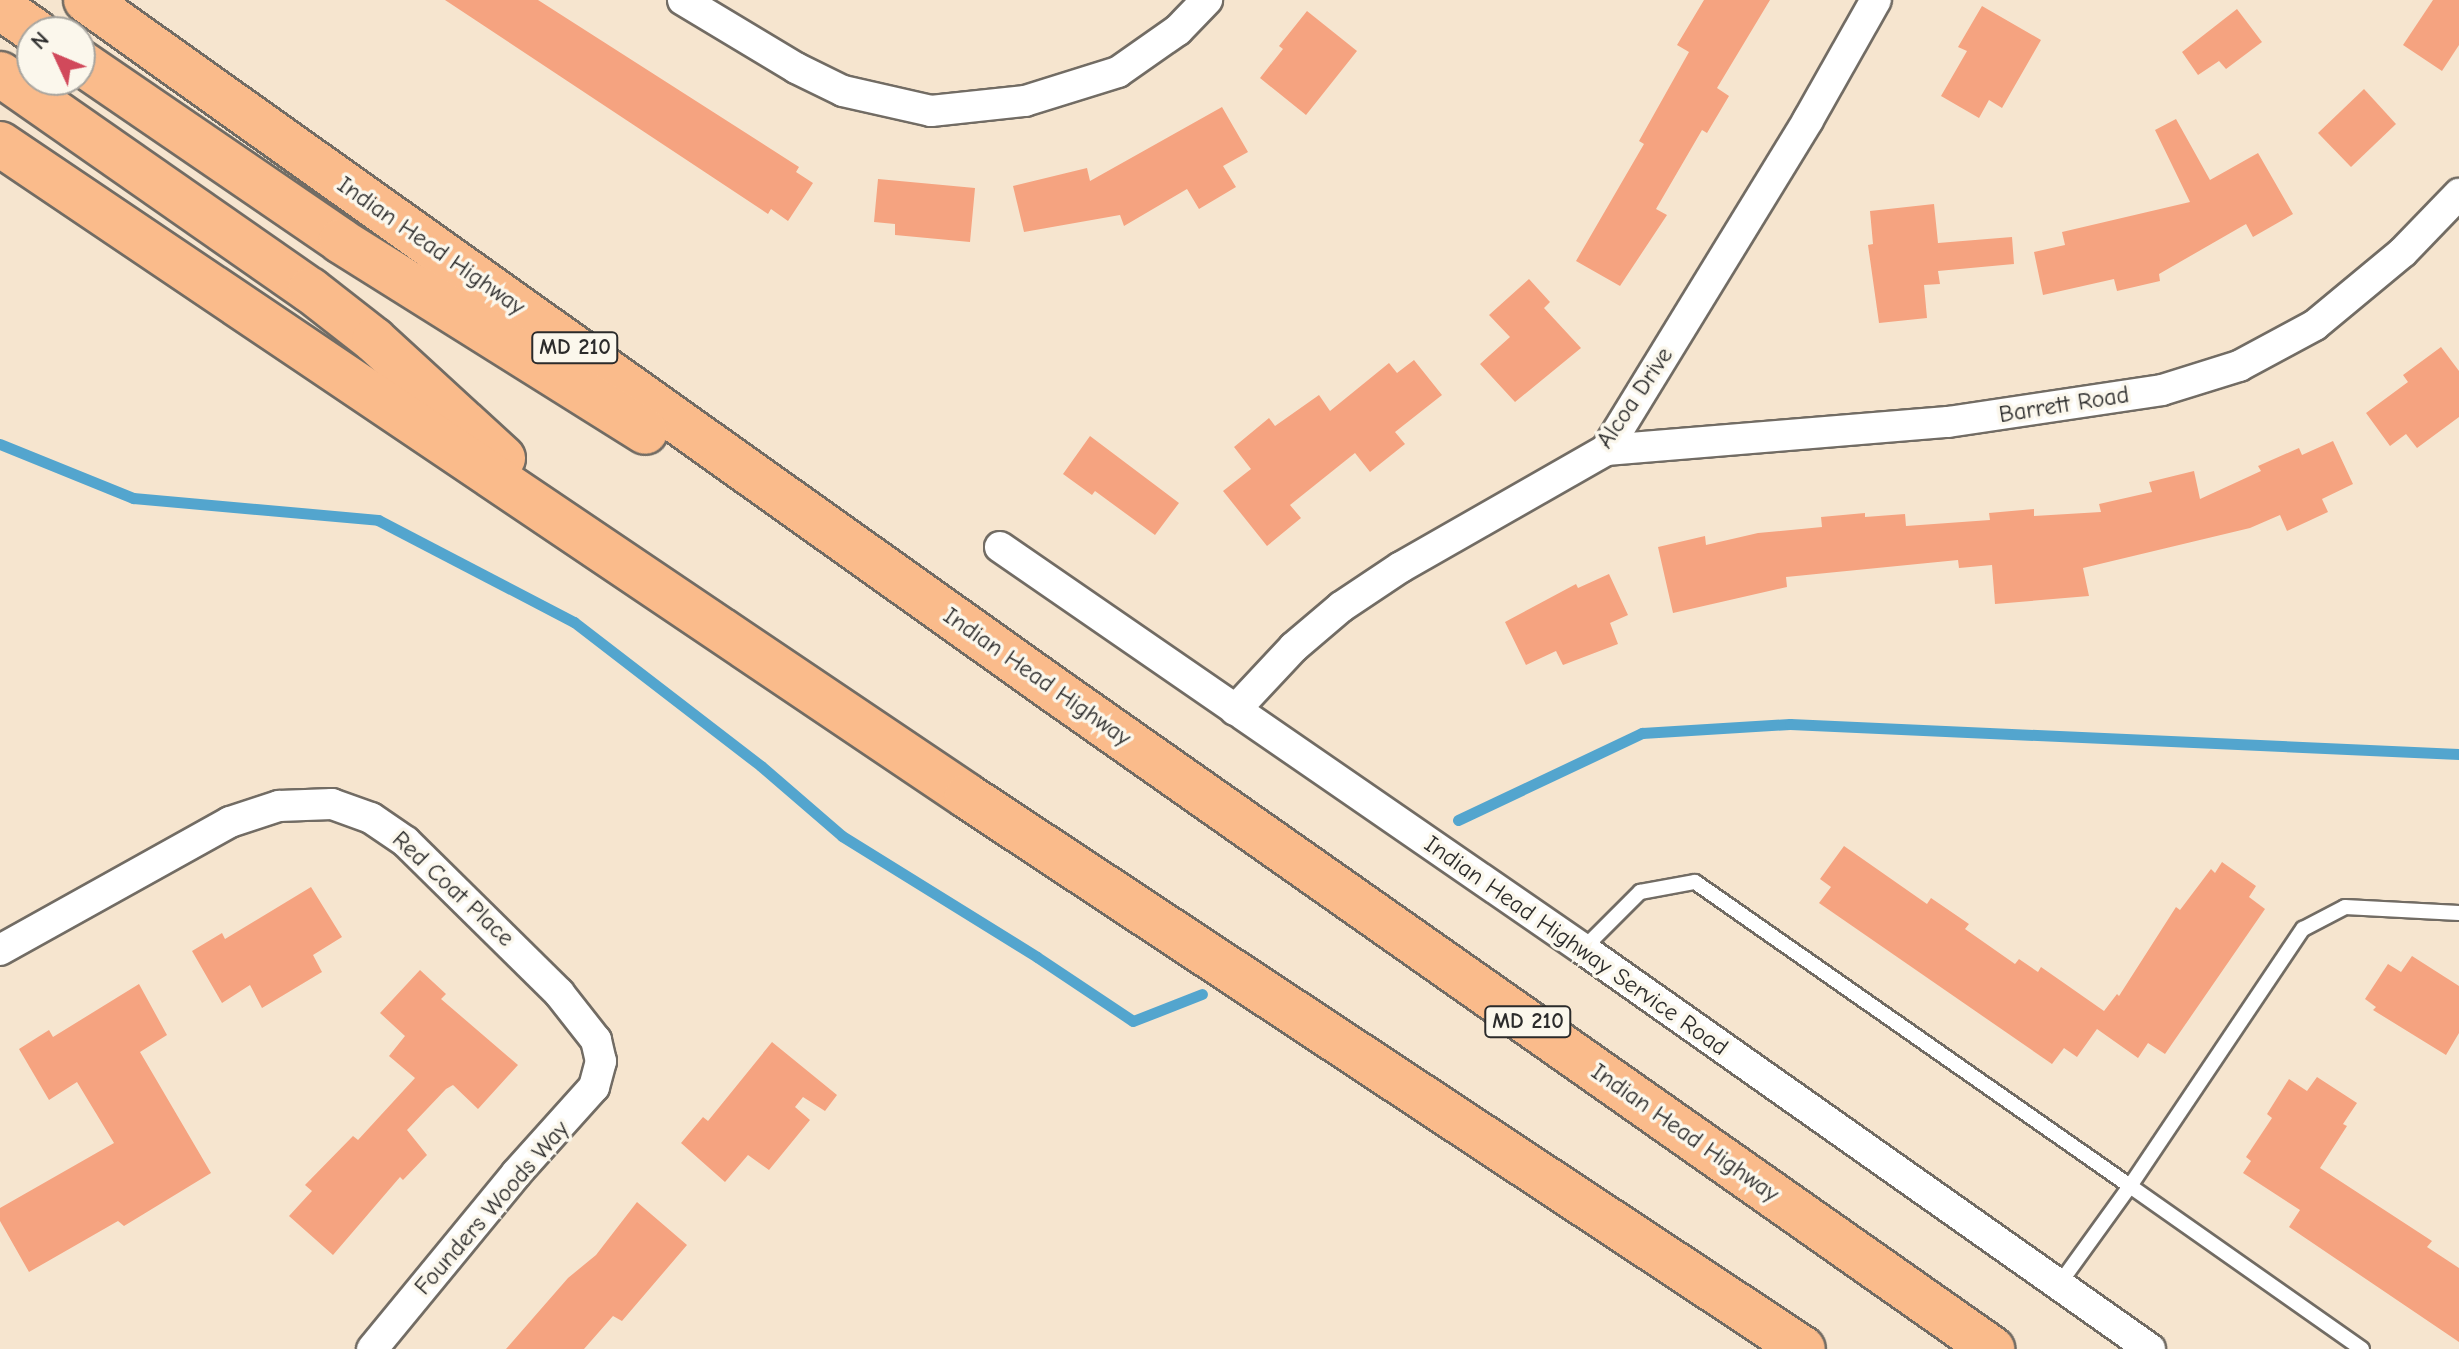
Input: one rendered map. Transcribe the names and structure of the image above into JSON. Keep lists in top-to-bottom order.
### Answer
{
  "streets": {
    "highway": ["Indian Head Highway", "MD 210"],
    "street": [
      "Alcoa Drive",
      "Barrett Road",
      "Red Coat Place",
      "Indian Head Highway Service Road",
      "Founders Woods Way"
    ]
  },
  "crossings": [
    ["Alcoa Drive", "Barrett Road"],
    ["Alcoa Drive", "Indian Head Highway Service Road"],
    ["Red Coat Place", "Founders Woods Way"]
  ],
  "north": "top left"
}
